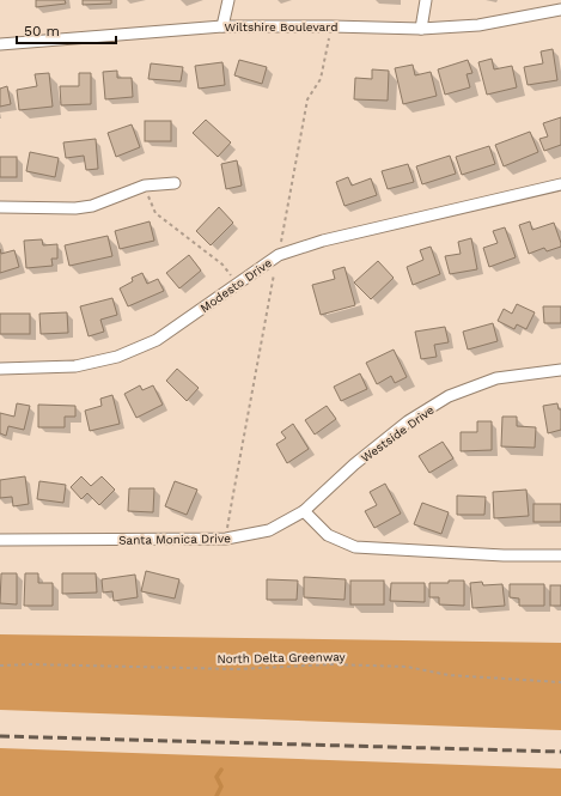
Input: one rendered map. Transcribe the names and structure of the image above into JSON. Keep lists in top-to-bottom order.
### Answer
{
  "streets": {
    "street": [
      "Wiltshire Boulevard",
      "Modesto Drive",
      "Westside Drive",
      "Santa Monica Drive"
    ],
    "path": ["North Delta Greenway"]
  },
  "crossings": [
    ["Westside Drive", "Santa Monica Drive"]
  ],
  "scale_bar": "50 m"
}
